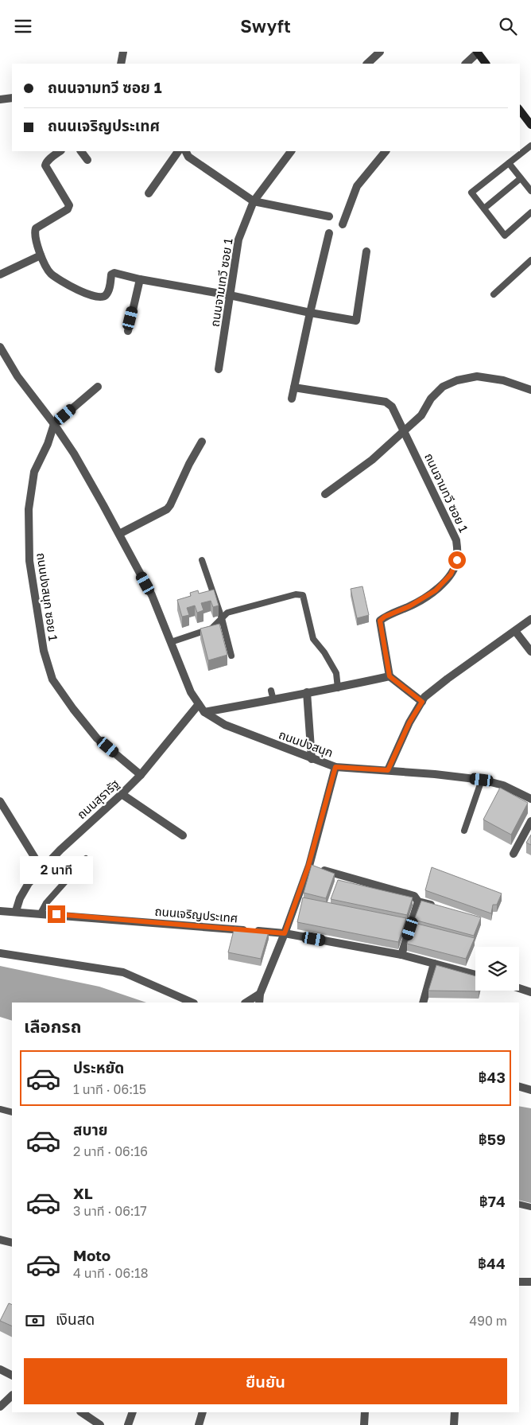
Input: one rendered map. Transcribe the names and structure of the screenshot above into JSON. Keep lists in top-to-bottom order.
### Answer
{
  "streets": {
    "street": [
      "ถนนจามเทวี ซอย 1",
      "ถนนจามทวี ซอย 1",
      "ถนนปงสนุก ซอย 1",
      "ถนนปงสนุก",
      "ถนนสุรารัฐ",
      "ถนนเจริญประเทศ"
    ]
  },
  "crossings": [
    ["ถนนปงสนุก ซอย 1", "ถนนปงสนุก"],
    ["ถนนปงสนุก ซอย 1", "ถนนสุรารัฐ"],
    ["ถนนปงสนุก", "ถนนสุรารัฐ"],
    ["ถนนสุรารัฐ", "ถนนเจริญประเทศ"]
  ],
  "page": {
    "header": "Swyft",
    "banner": ["ถนนจามทวี ซอย 1", "ถนนเจริญประเทศ"],
    "bubble": "2 นาที",
    "heading": "เลือกรถ",
    "list": [
      {
        "name": "ประหยัด",
        "note": "1 นาที · 06:15",
        "value": "฿43"
      },
      {
        "name": "สบาย",
        "note": "2 นาที · 06:16",
        "value": "฿59"
      },
      {
        "name": "XL",
        "note": "3 นาที · 06:17",
        "value": "฿74"
      },
      {
        "name": "Moto",
        "note": "4 นาที · 06:18",
        "value": "฿44"
      }
    ],
    "pay": ["เงินสด", "490 m"],
    "buttons": "ยืนยัน"
  }
}
